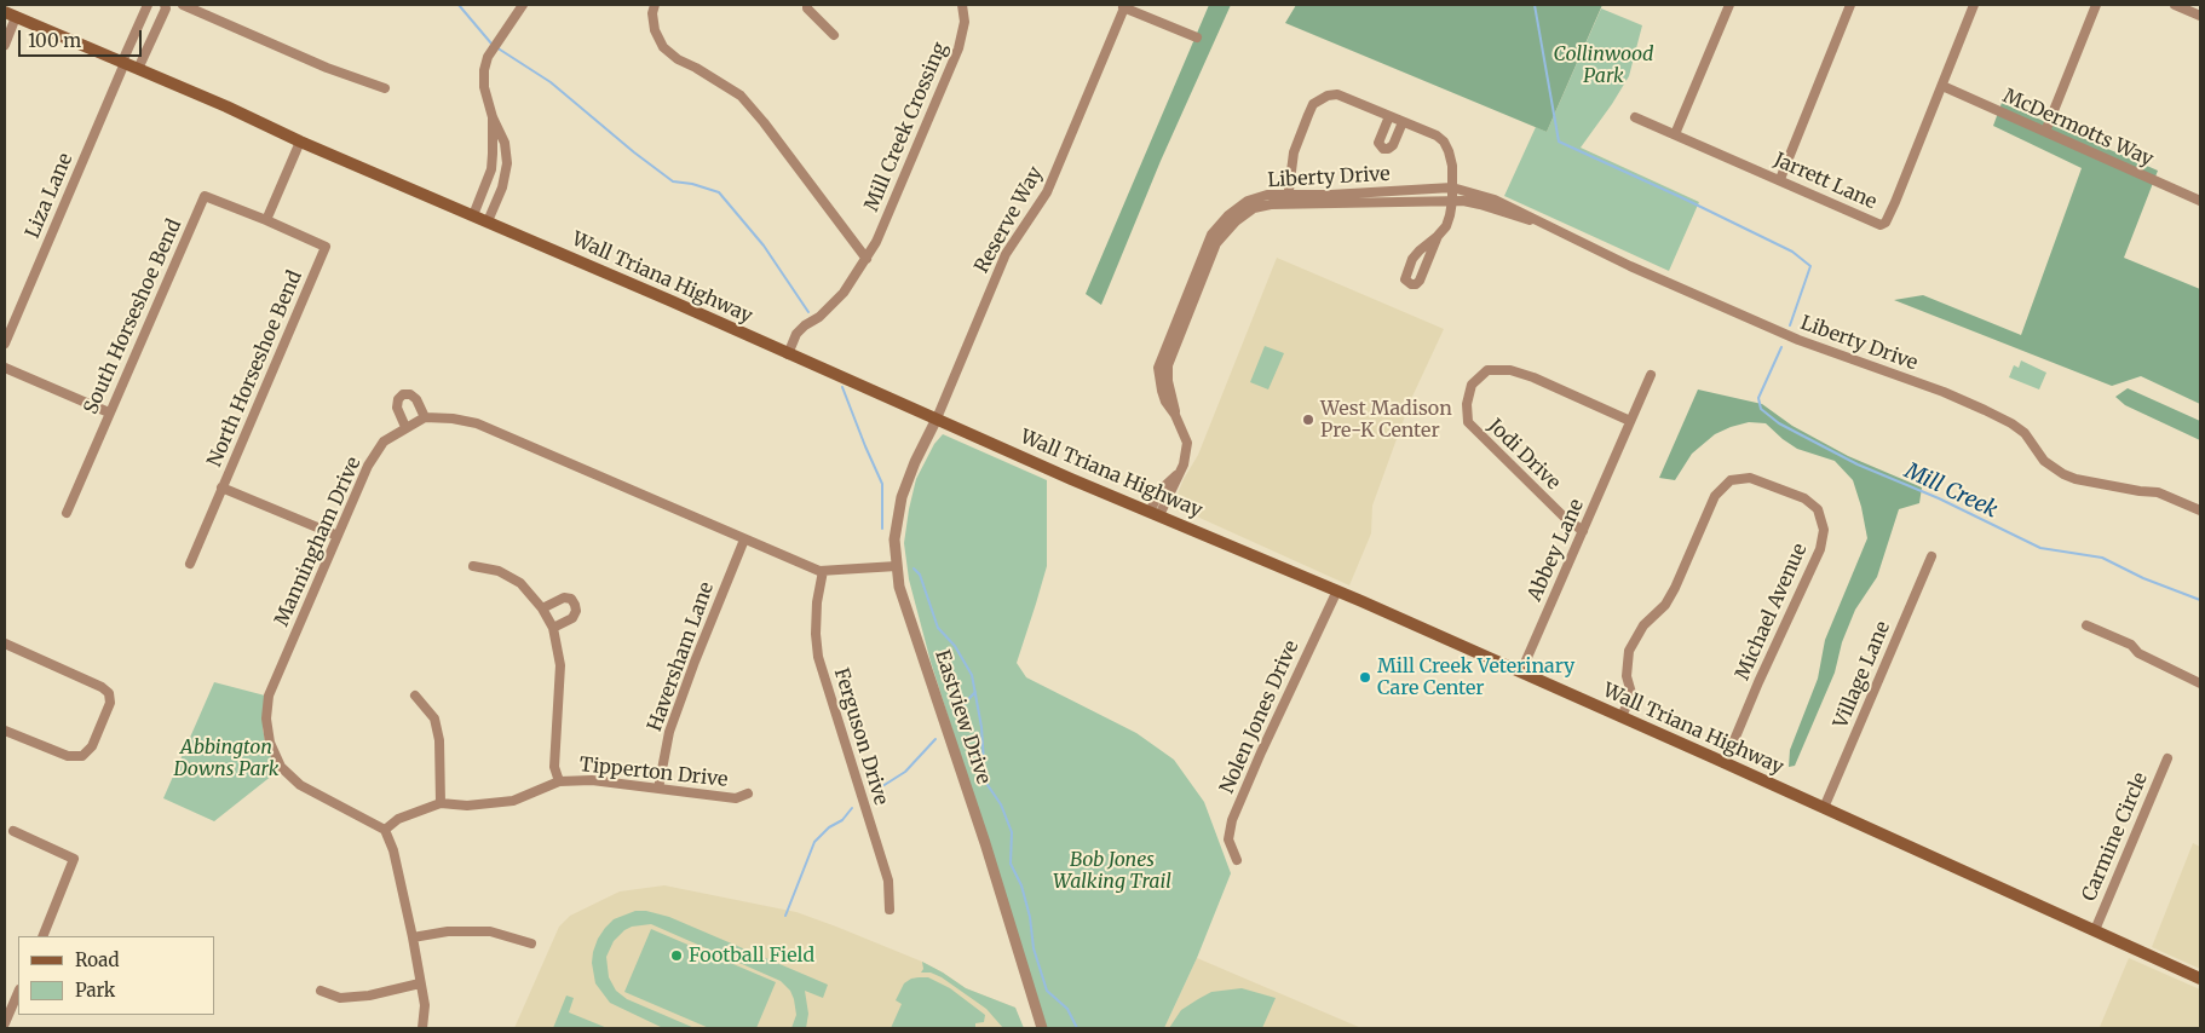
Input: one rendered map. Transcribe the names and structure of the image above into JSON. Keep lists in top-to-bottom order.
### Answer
{
  "streets": {
    "main road": ["Wall Triana Highway"],
    "street": [
      "Mill Creek Crossing",
      "McDermotts Way",
      "Liberty Drive",
      "Jarrett Lane",
      "Liza Lane",
      "Reserve Way",
      "South Horseshoe Bend",
      "North Horseshoe Bend",
      "Jodi Drive",
      "Manningham Drive",
      "Abbey Lane",
      "Michael Avenue",
      "Haversham Lane",
      "Village Lane",
      "Eastview Drive",
      "Nolen Jones Drive",
      "Ferguson Drive",
      "Tipperton Drive",
      "Carmine Circle"
    ]
  },
  "crossings": [
    ["Mill Creek Crossing", "Wall Triana Highway"],
    ["McDermotts Way", "Jarrett Lane"],
    ["Liberty Drive", "Wall Triana Highway"],
    ["Liza Lane", "Wall Triana Highway"],
    ["Reserve Way", "Wall Triana Highway"],
    ["Reserve Way", "Eastview Drive"],
    ["Wall Triana Highway", "Abbey Lane"],
    ["Wall Triana Highway", "Michael Avenue"],
    ["Wall Triana Highway", "Village Lane"],
    ["Wall Triana Highway", "Eastview Drive"],
    ["Wall Triana Highway", "Nolen Jones Drive"],
    ["Wall Triana Highway", "Carmine Circle"],
    ["South Horseshoe Bend", "North Horseshoe Bend"],
    ["Jodi Drive", "Abbey Lane"],
    ["Manningham Drive", "Tipperton Drive"],
    ["Haversham Lane", "Tipperton Drive"]
  ],
  "water": ["Mill Creek"],
  "parks": ["Collinwood Park", "Abbington Downs Park", "Bob Jones Walking Trail"],
  "places": ["West Madison Pre-K Center", "Mill Creek Veterinary Care Center", "Football Field"],
  "legend": ["Road", "Park"],
  "scale_bar": "100 m"
}
